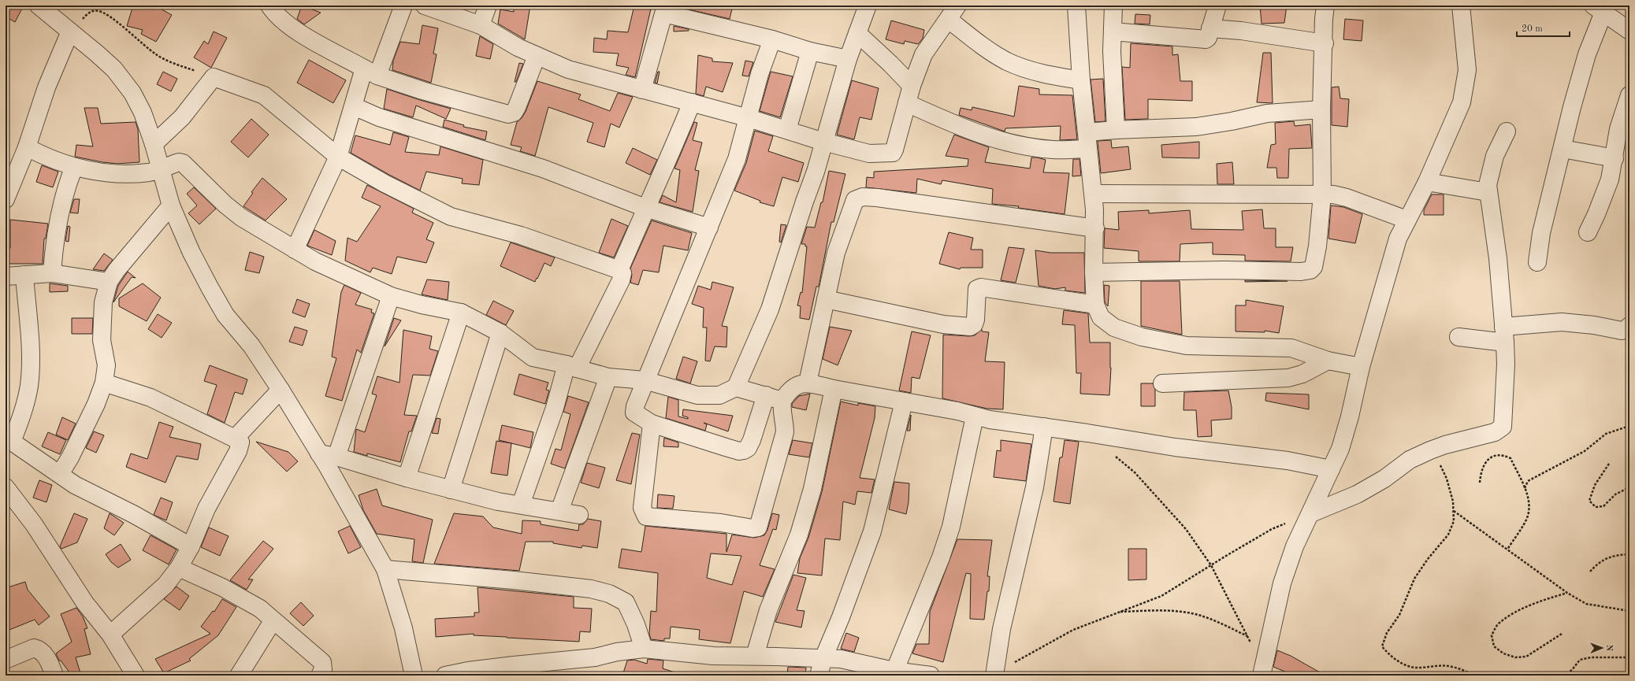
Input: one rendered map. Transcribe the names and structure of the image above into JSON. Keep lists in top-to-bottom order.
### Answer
{
  "scale_bar": "20 m",
  "north": "right"
}
